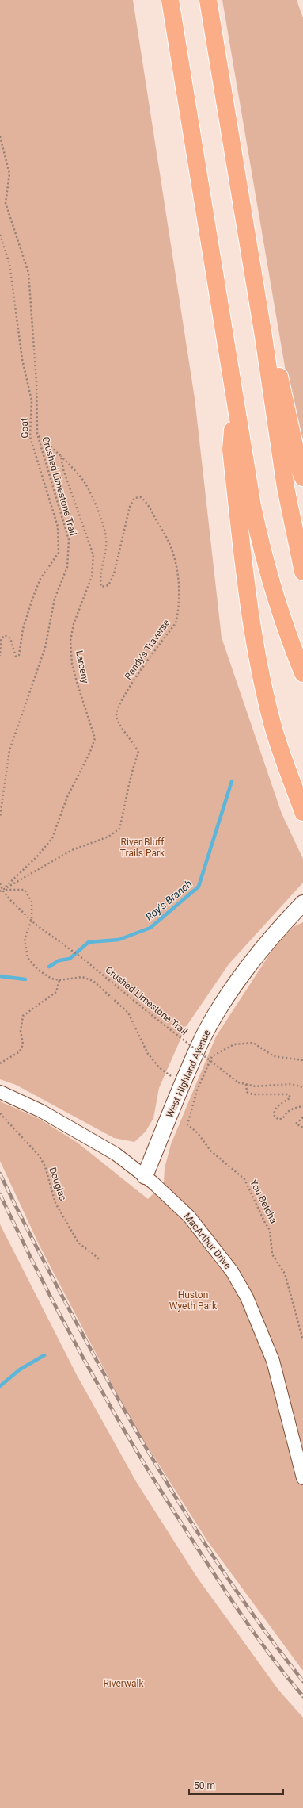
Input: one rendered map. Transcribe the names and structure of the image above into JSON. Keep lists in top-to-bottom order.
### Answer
{
  "streets": {
    "street": ["West Highland Avenue", "MacArthur Drive"],
    "path": [
      "Goat",
      "Crushed Limestone Trail",
      "Randy's Traverse",
      "Larceny",
      "Douglas",
      "You Betcha"
    ]
  },
  "crossings": [
    ["Crushed Limestone Trail", "Randy's Traverse"],
    ["Crushed Limestone Trail", "Larceny"],
    ["Randy's Traverse", "Larceny"],
    ["West Highland Avenue", "MacArthur Drive"]
  ],
  "water": ["Roy's Branch"],
  "parks": ["River Bluff Trails Park", "Huston Wyeth Park", "Riverwalk"],
  "scale_bar": "50 m"
}
